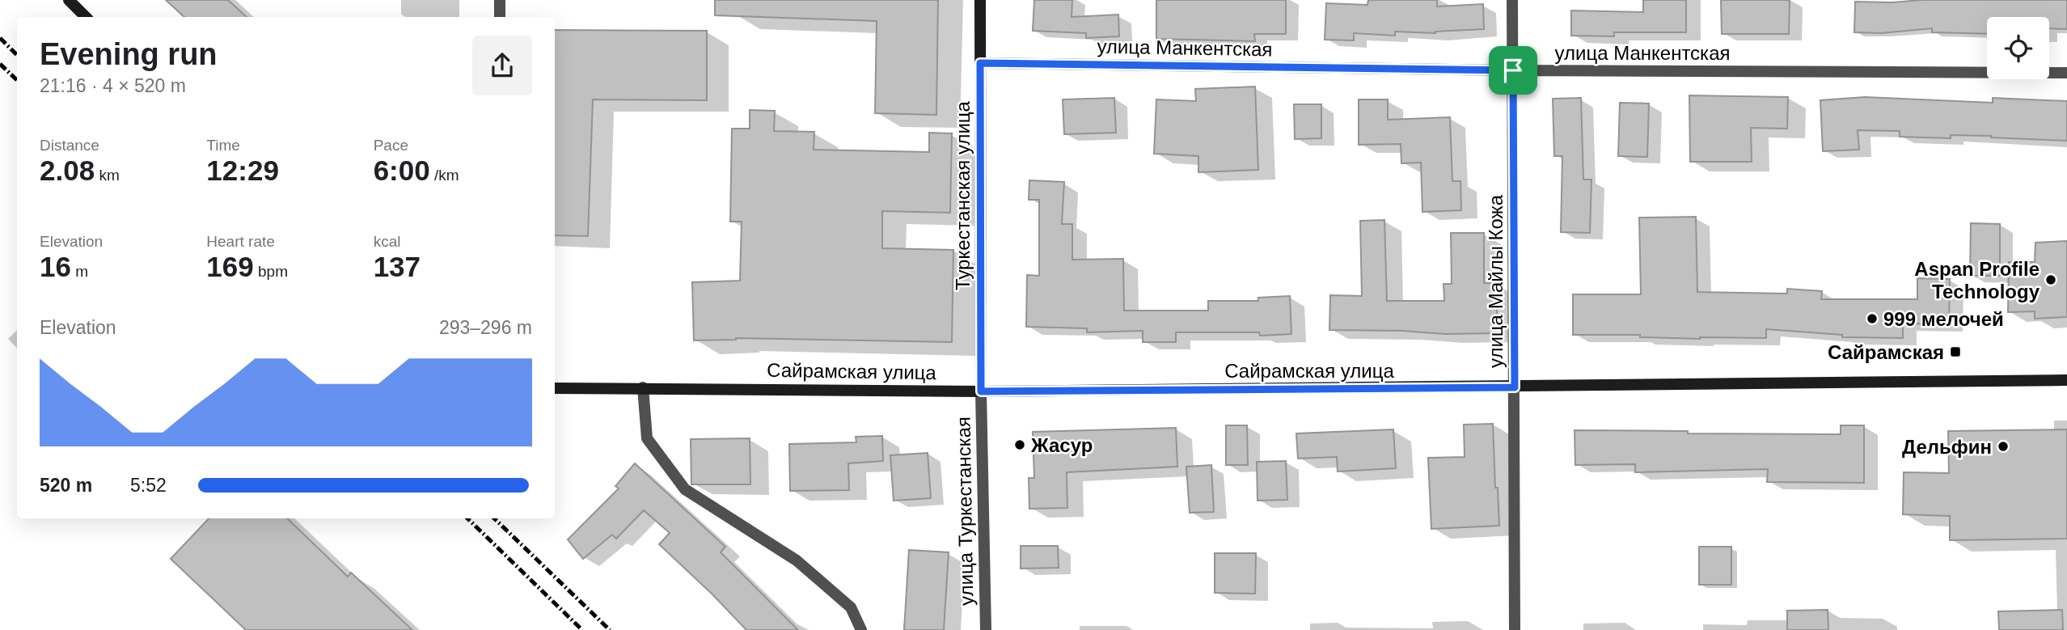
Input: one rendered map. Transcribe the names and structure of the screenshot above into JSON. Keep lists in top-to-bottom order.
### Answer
{
  "streets": {
    "main road": ["Туркестанская улица", "Сайрамская улица"],
    "street": ["улица Манкентская", "улица Майлы Кожа", "улица Туркестанская"]
  },
  "crossings": [
    ["улица Манкентская", "Туркестанская улица"],
    ["улица Манкентская", "улица Майлы Кожа"],
    ["Туркестанская улица", "Сайрамская улица"],
    ["Туркестанская улица", "улица Туркестанская"],
    ["улица Майлы Кожа", "Сайрамская улица"],
    ["Сайрамская улица", "улица Туркестанская"]
  ],
  "places": {
    "other": [
      "Aspan Profile Technology",
      "999 мелочей",
      "Жасур",
      "Дельфин"
    ],
    "transit": ["Сайрамская"]
  },
  "page": {
    "heading": ["Evening run", "21:16 · 4 × 520 m"],
    "stats": [
      ["Distance", "2.08 km"],
      ["Time", "12:29"],
      ["Pace", "6:00 /km"],
      ["Elevation", "16 m"],
      ["Heart rate", "169 bpm"],
      ["kcal", "137"]
    ],
    "chart": ["Elevation", "293–296 m"],
    "list": [
      {
        "name": "520 m",
        "note": "5:52"
      }
    ]
  }
}
